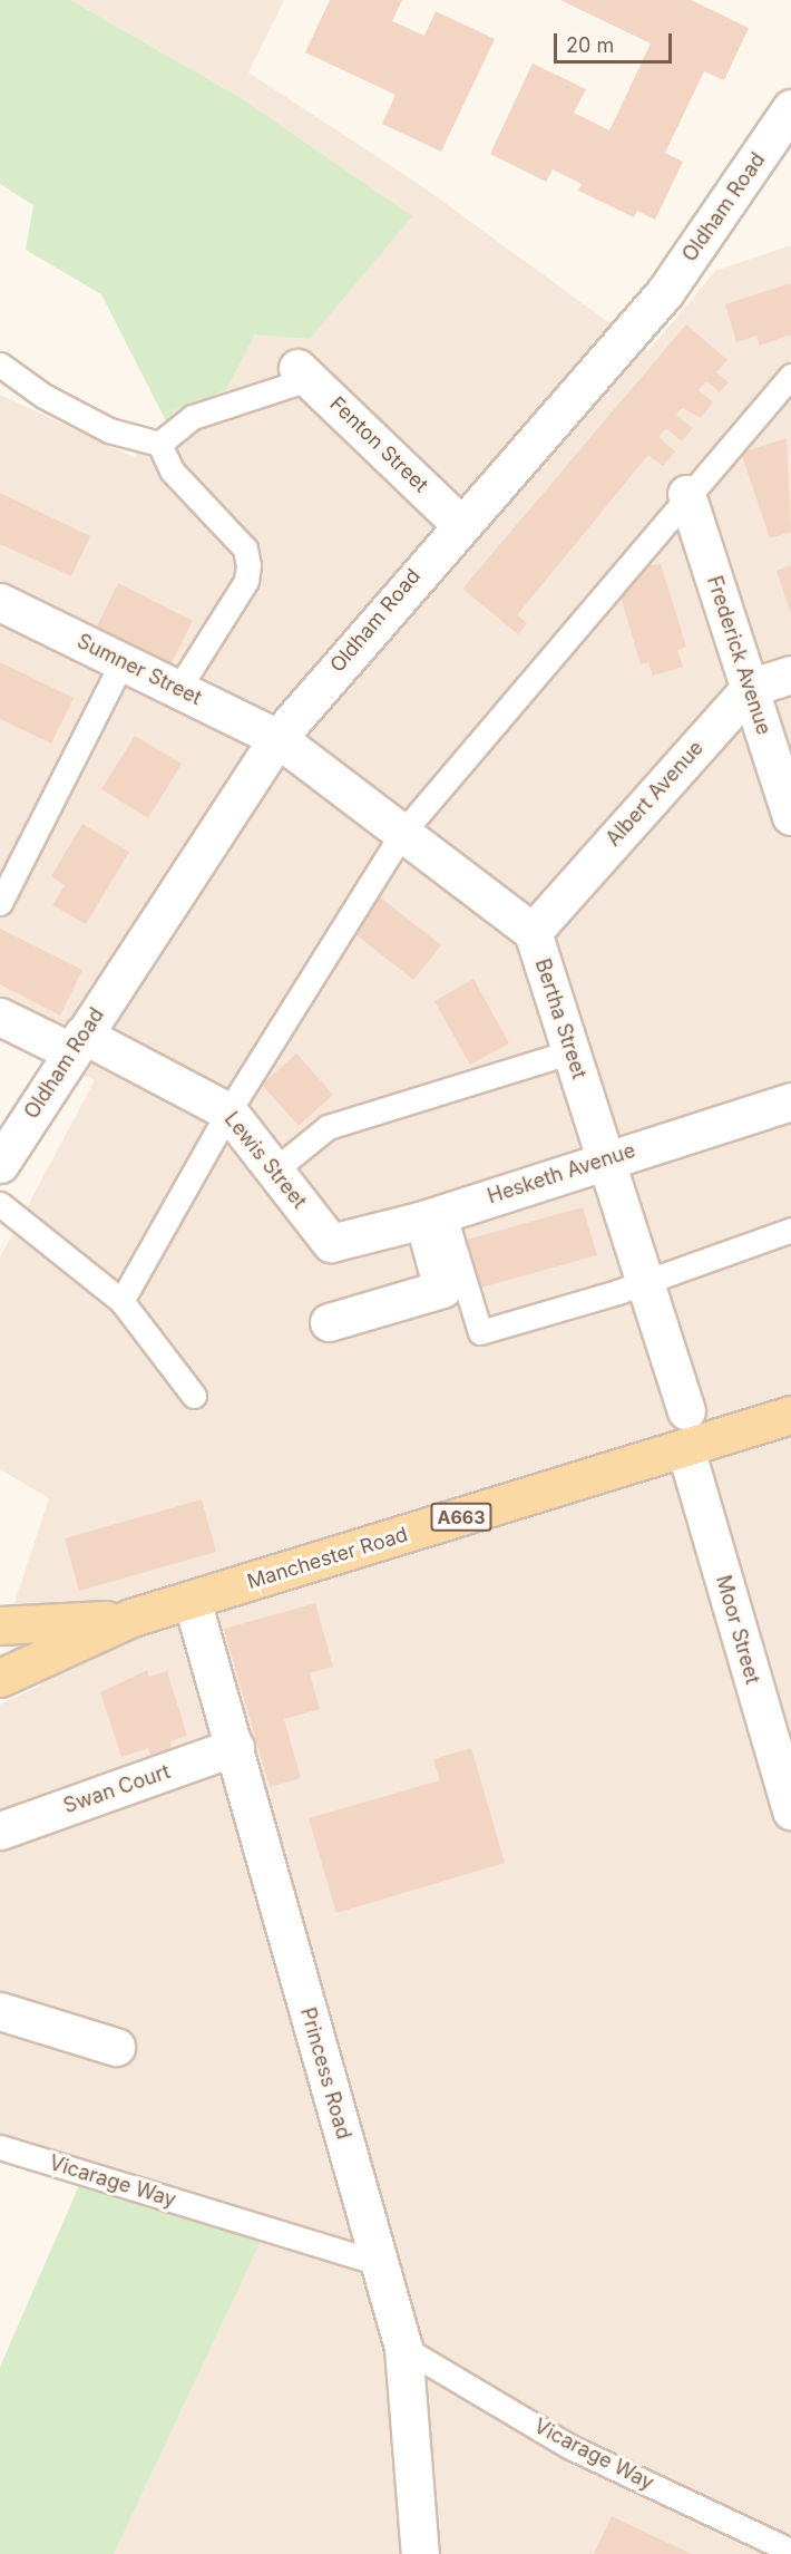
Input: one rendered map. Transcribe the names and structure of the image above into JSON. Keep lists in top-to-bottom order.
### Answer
{
  "streets": {
    "main road": ["A663", "Manchester Road"],
    "street": [
      "Oldham Road",
      "Fenton Street",
      "Frederick Avenue",
      "Sumner Street",
      "Albert Avenue",
      "Bertha Street",
      "Lewis Street",
      "Hesketh Avenue",
      "Moor Street",
      "Swan Court",
      "Princess Road"
    ],
    "lane": ["Vicarage Way"]
  },
  "crossings": [
    ["Oldham Road", "Fenton Street"],
    ["Oldham Road", "Sumner Street"],
    ["Oldham Road", "Bertha Street"],
    ["Oldham Road", "Lewis Street"],
    ["Frederick Avenue", "Albert Avenue"],
    ["Sumner Street", "Bertha Street"],
    ["Albert Avenue", "Bertha Street"],
    ["Bertha Street", "Hesketh Avenue"],
    ["Lewis Street", "Hesketh Avenue"],
    ["Manchester Road", "Moor Street"],
    ["Manchester Road", "Princess Road"],
    ["Swan Court", "Princess Road"],
    ["Princess Road", "Vicarage Way"]
  ],
  "scale_bar": "20 m"
}
